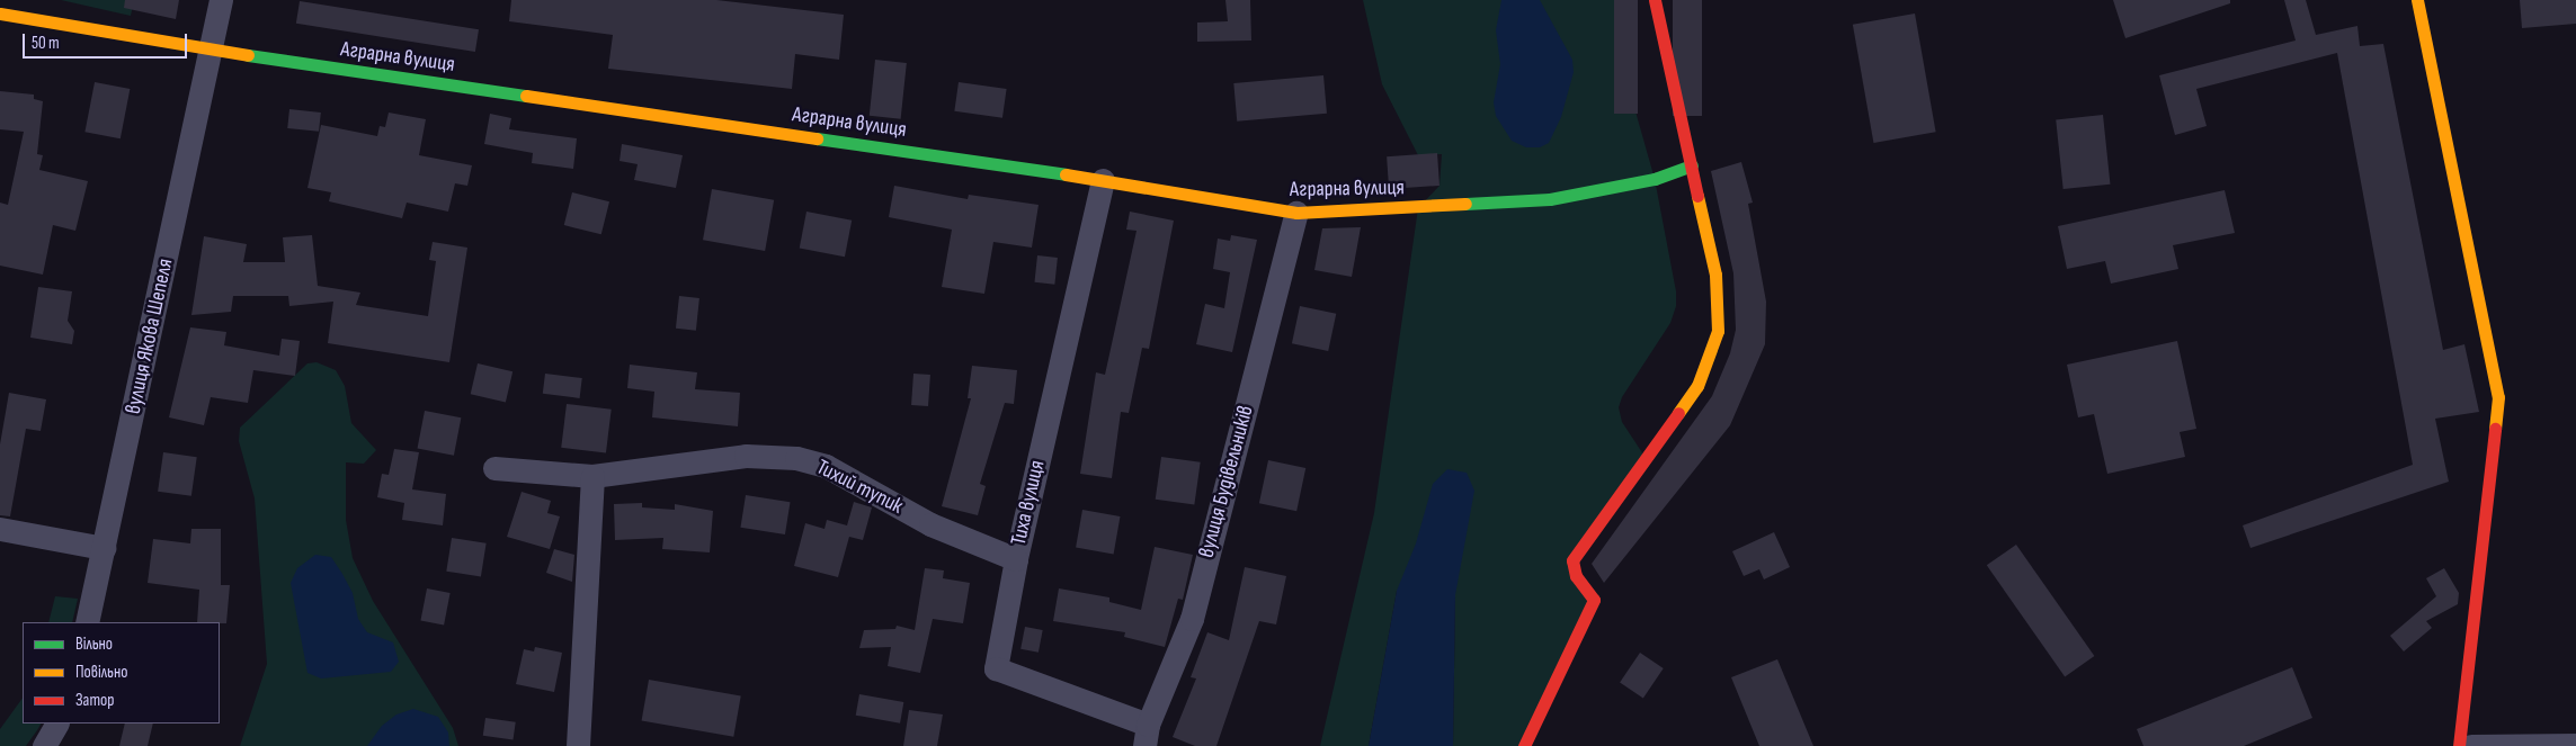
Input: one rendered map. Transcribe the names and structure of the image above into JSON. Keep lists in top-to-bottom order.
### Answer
{
  "streets": {
    "street": [
      "Аграрна вулиця",
      "вулиця Якова Шепеля",
      "вулиця Будівельників",
      "Тихий тупик",
      "Тиха вулиця"
    ]
  },
  "crossings": [
    ["Аграрна вулиця", "вулиця Якова Шепеля"],
    ["Аграрна вулиця", "вулиця Будівельників"],
    ["Аграрна вулиця", "Тиха вулиця"],
    ["вулиця Будівельників", "Тиха вулиця"],
    ["Тихий тупик", "Тиха вулиця"]
  ],
  "legend": ["Вільно", "Повільно", "Затор"],
  "scale_bar": "50 m"
}
